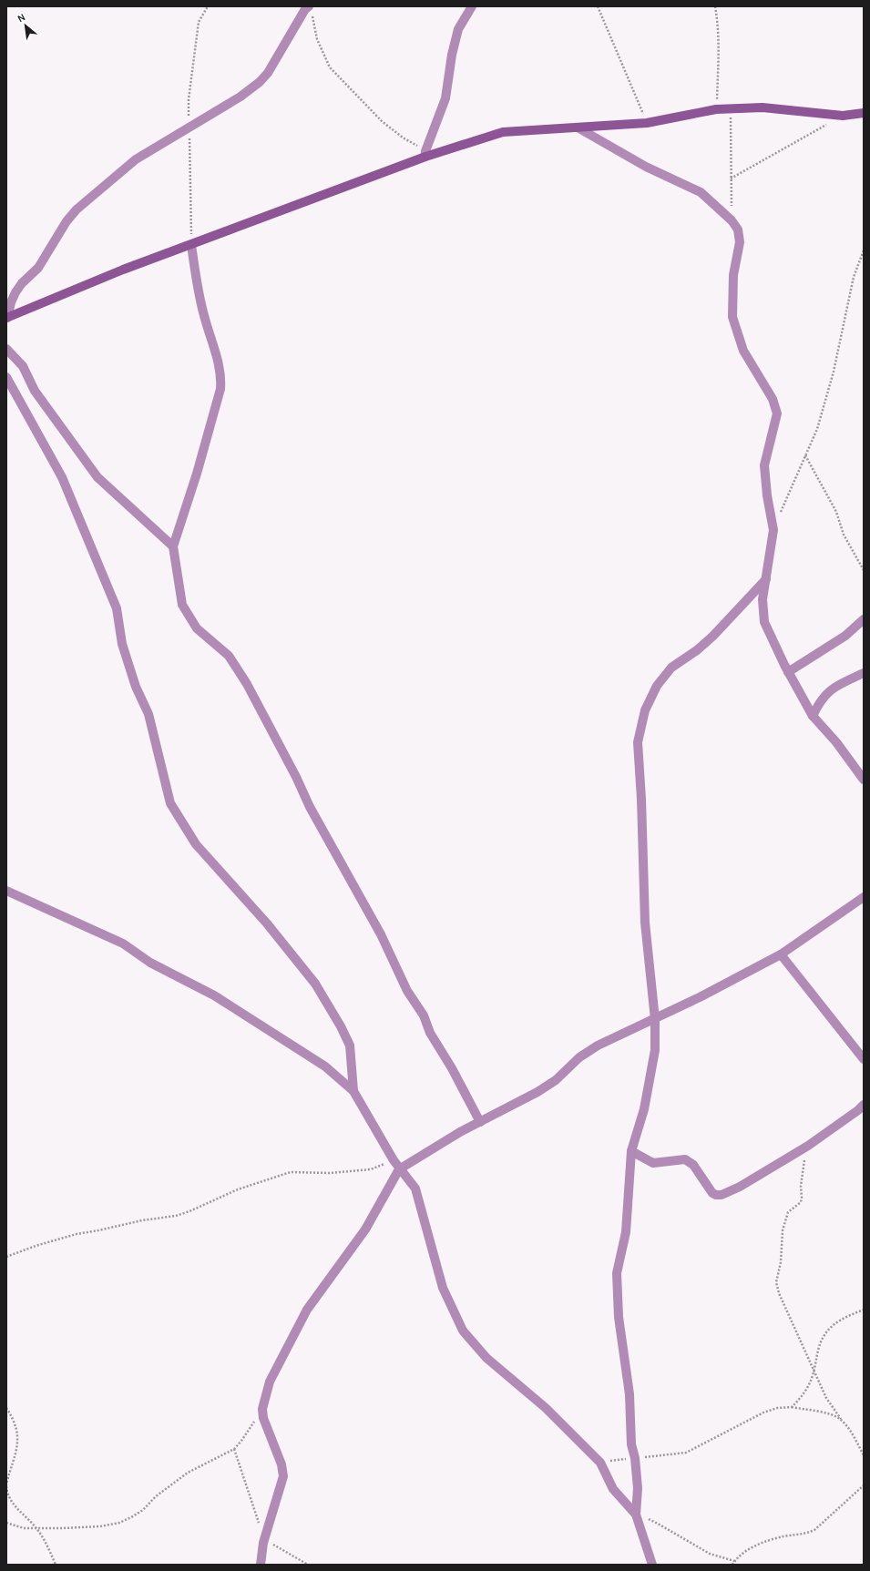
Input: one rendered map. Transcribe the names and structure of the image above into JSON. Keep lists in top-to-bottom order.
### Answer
{
  "north": "top left"
}
